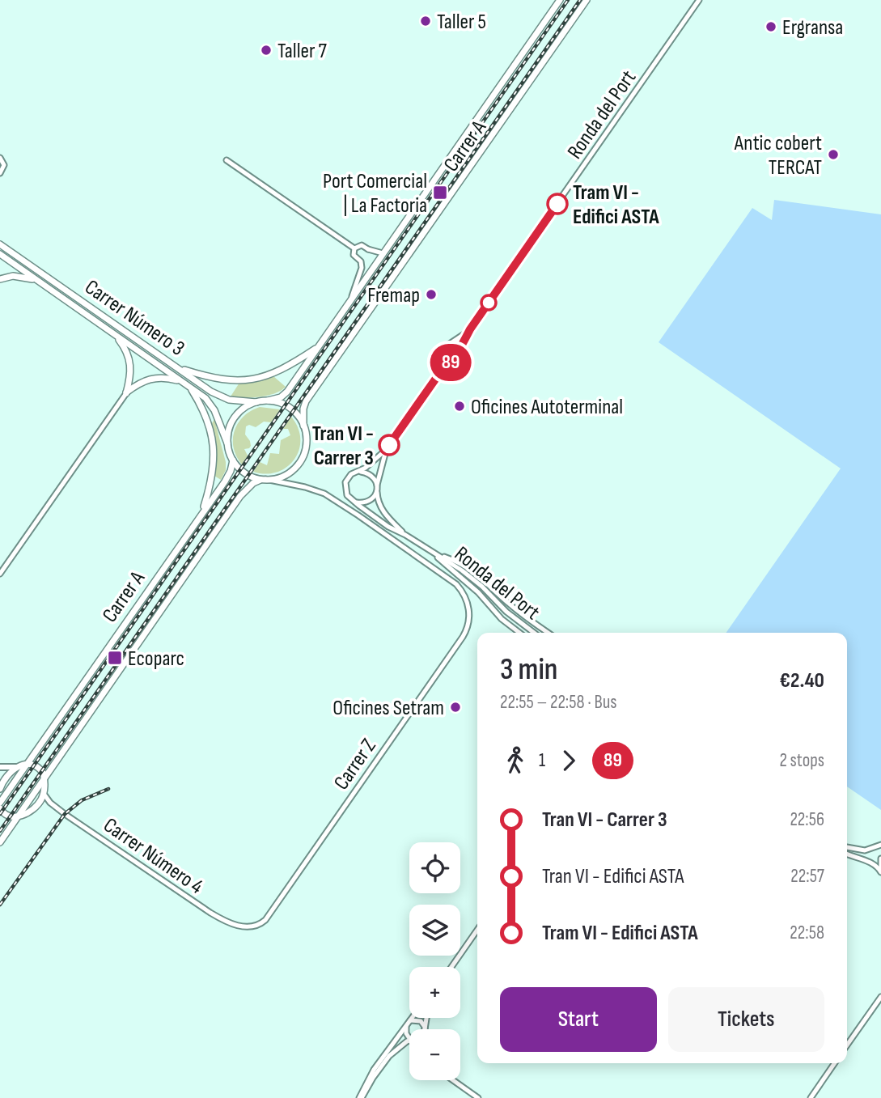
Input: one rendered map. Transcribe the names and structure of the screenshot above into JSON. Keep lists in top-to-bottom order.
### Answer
{
  "streets": {
    "main road": ["Carrer A", "Carrer Número 3"],
    "street": ["Ronda del Port", "Carrer Z", "Carrer Número 4"]
  },
  "crossings": [
    ["Carrer A", "Carrer Número 3"],
    ["Carrer A", "Carrer Z"],
    ["Carrer Número 3", "Carrer Z"],
    ["Carrer Z", "Carrer Número 4"]
  ],
  "places": {
    "other": [
      "Taller 5",
      "Ergransa",
      "Taller 7",
      "Antic cobert TERCAT",
      "Tram VI - Edifici ASTA",
      "Fremap",
      "Oficines Autoterminal",
      "Tran VI - Carrer 3",
      "Oficines Setram"
    ],
    "transit": ["Port Comercial | La Factoria", "Ecoparc"]
  },
  "lines": ["bus line 89"],
  "page": {
    "on_map": "89",
    "heading": ["3 min", "22:55 – 22:58 · Bus", "€2.40"],
    "legs": ["1", "89", "2 stops"],
    "list": [
      {
        "name": "Tran VI - Carrer 3",
        "value": "22:56"
      },
      {
        "name": "Tran VI - Edifici ASTA",
        "value": "22:57"
      },
      {
        "name": "Tram VI - Edifici ASTA",
        "value": "22:58"
      }
    ],
    "map_buttons": ["+", "−"],
    "buttons": ["Start", "Tickets"]
  }
}
